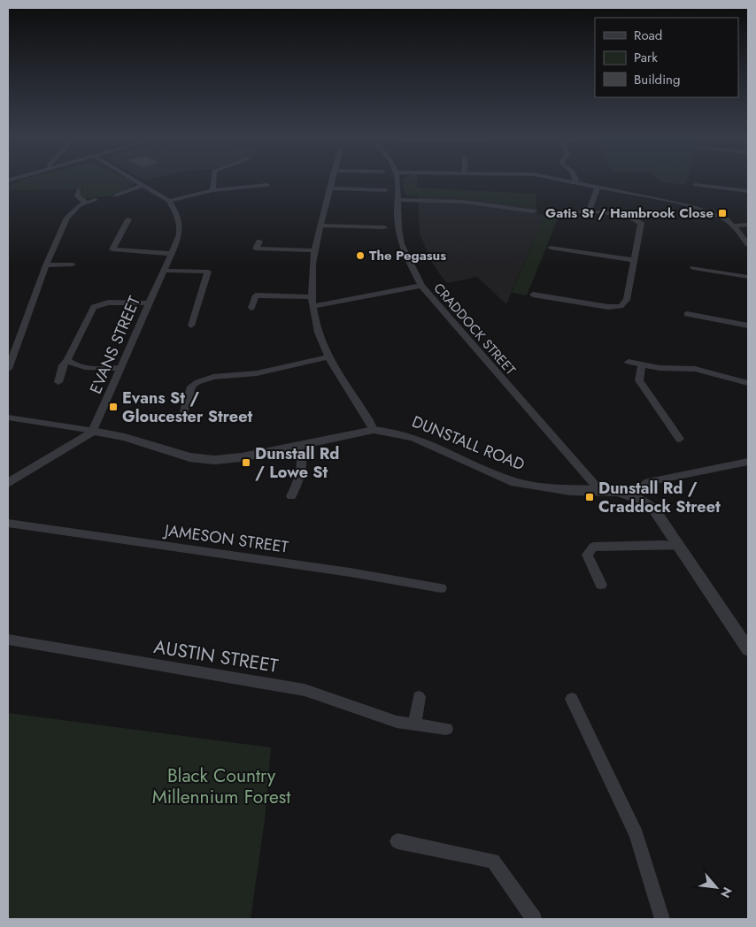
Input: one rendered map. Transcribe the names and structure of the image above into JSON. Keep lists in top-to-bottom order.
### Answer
{
  "streets": {
    "street": [
      "CRADDOCK STREET",
      "EVANS STREET",
      "DUNSTALL ROAD",
      "JAMESON STREET",
      "AUSTIN STREET"
    ]
  },
  "crossings": [
    ["CRADDOCK STREET", "DUNSTALL ROAD"],
    ["EVANS STREET", "DUNSTALL ROAD"]
  ],
  "parks": ["Black Country Millennium Forest"],
  "places": {
    "transit": [
      "Gatis St / Hambrook Close",
      "Evans St / Gloucester Street",
      "Dunstall Rd / Lowe St",
      "Dunstall Rd / Craddock Street"
    ],
    "other": ["The Pegasus"]
  },
  "legend": ["Road", "Park", "Building"],
  "north": "bottom right"
}
